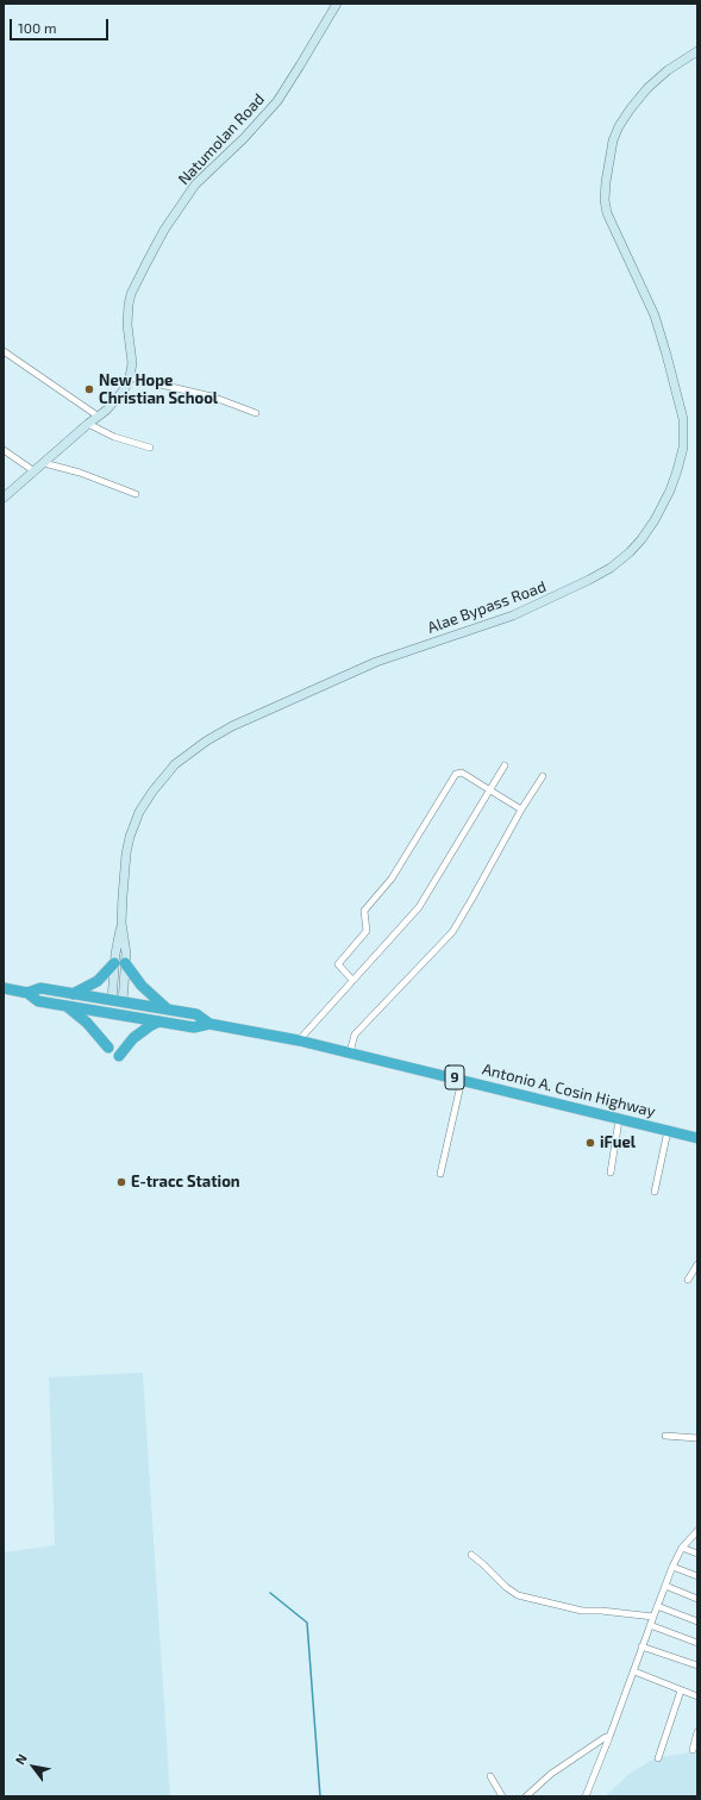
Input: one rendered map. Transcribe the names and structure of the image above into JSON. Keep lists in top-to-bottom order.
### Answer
{
  "streets": {
    "highway": ["9", "Antonio A. Cosin Highway"],
    "main road": ["Natumolan Road", "Alae Bypass Road"]
  },
  "crossings": [
    ["Alae Bypass Road", "Antonio A. Cosin Highway"]
  ],
  "places": ["New Hope Christian School", "iFuel", "E-tracc Station"],
  "scale_bar": "100 m",
  "north": "top left"
}
